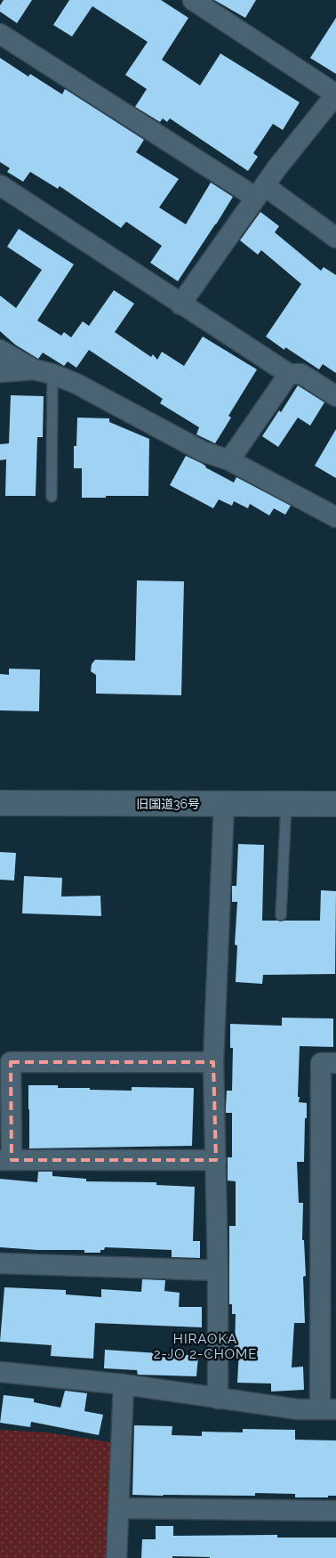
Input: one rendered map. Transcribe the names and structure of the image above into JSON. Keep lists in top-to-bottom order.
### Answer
{
  "streets": {
    "street": ["旧国道36号"]
  },
  "districts": ["HIRAOKA 2-JO 2-CHOME"]
}
